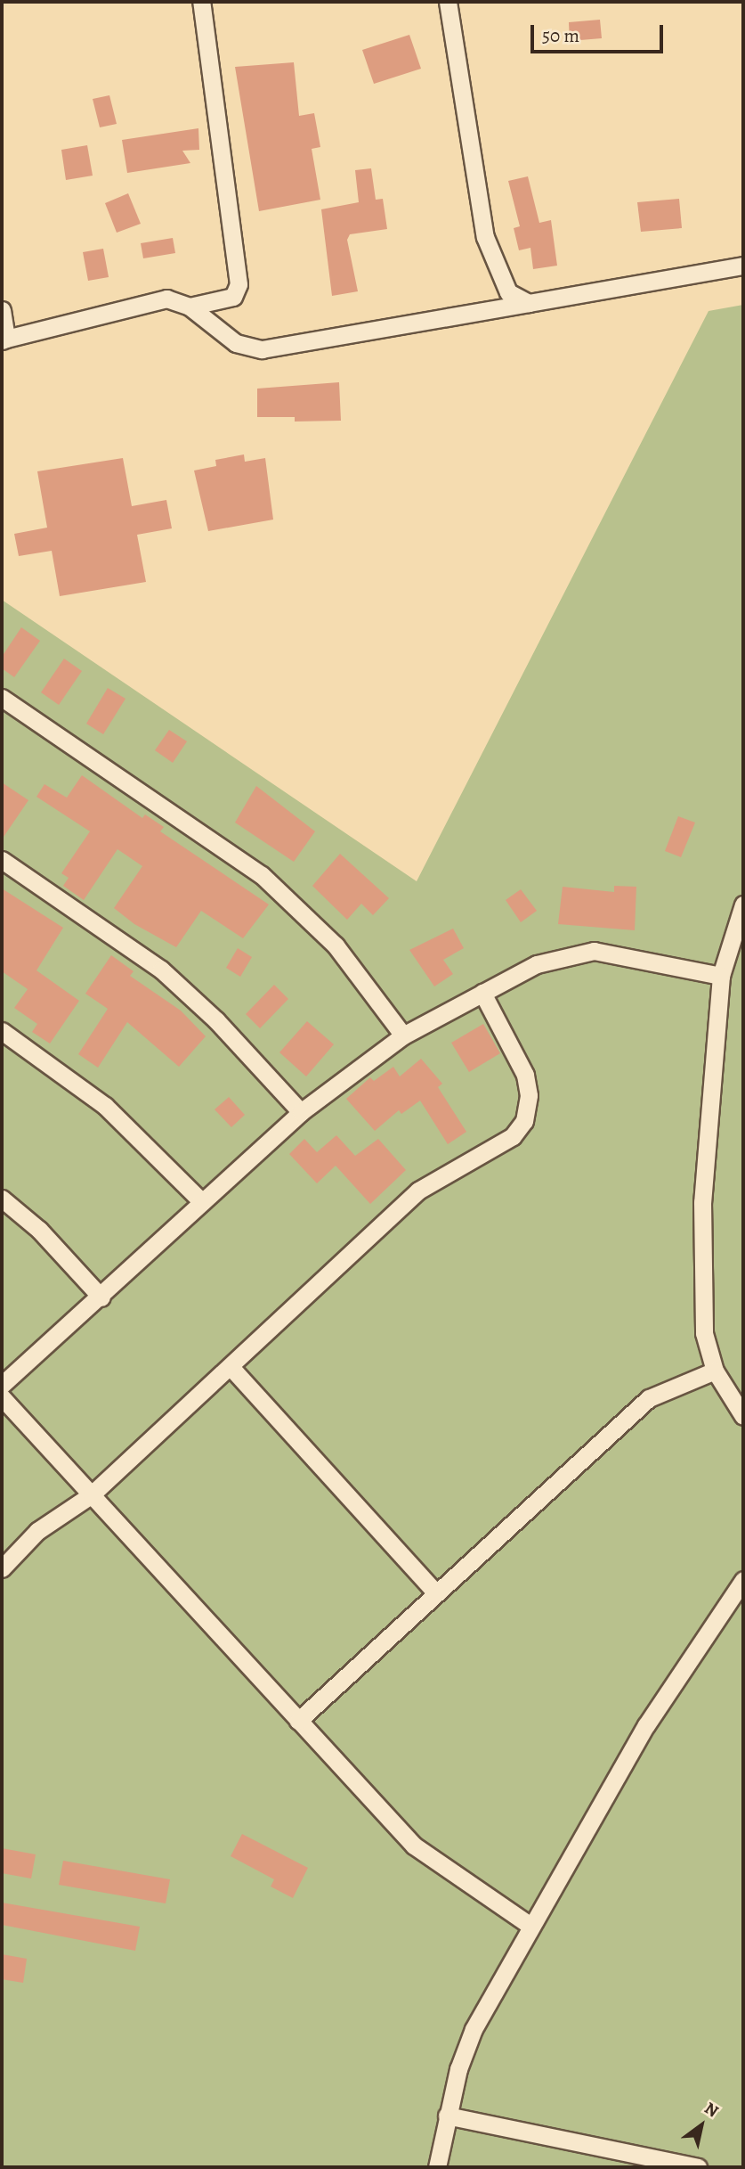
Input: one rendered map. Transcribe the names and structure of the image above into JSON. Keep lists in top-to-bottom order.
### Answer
{
  "scale_bar": "50 m",
  "north": "top right"
}
